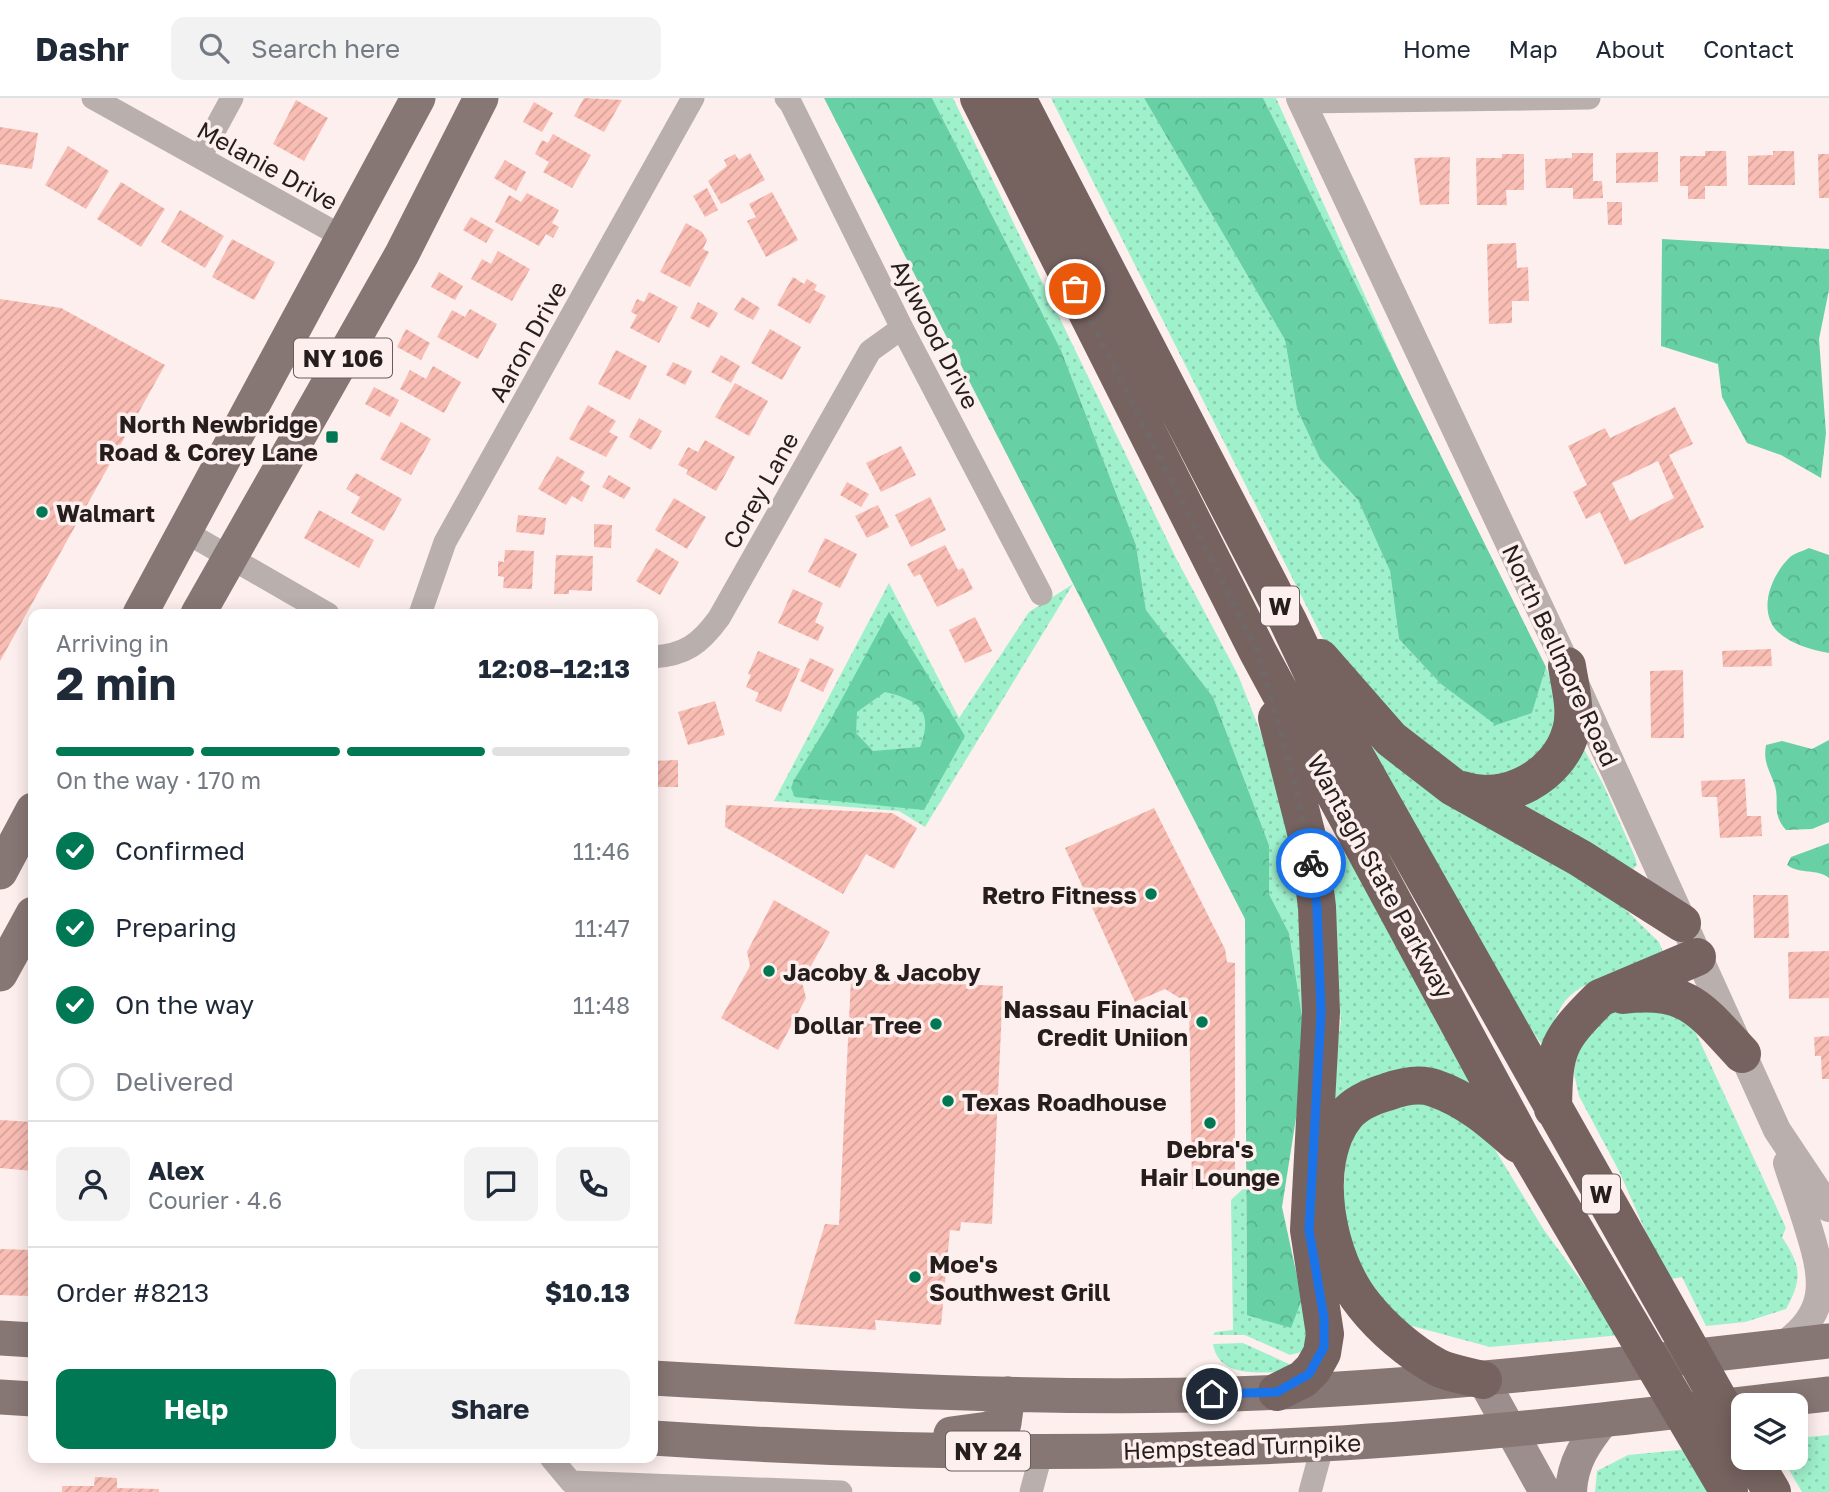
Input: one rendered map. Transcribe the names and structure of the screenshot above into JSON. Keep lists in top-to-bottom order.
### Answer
{
  "streets": {
    "highway": ["W", "Wantagh State Parkway"],
    "main road": ["NY 106", "Hempstead Turnpike", "NY 24"],
    "street": [
      "Melanie Drive",
      "Aylwood Drive",
      "Aaron Drive",
      "Corey Lane",
      "North Bellmore Road"
    ]
  },
  "crossings": [
    ["Melanie Drive", "NY 106"],
    ["Aylwood Drive", "Corey Lane"]
  ],
  "places": {
    "transit": ["North Newbridge Road & Corey Lane"],
    "other": [
      "Walmart",
      "Retro Fitness",
      "Jacoby & Jacoby",
      "Nassau Finacial Credit Uniion",
      "Dollar Tree",
      "Texas Roadhouse",
      "Debra's Hair Lounge",
      "Moe's Southwest Grill"
    ]
  },
  "page": {
    "header": "Dashr",
    "search": "Search here",
    "nav": [
      "Home",
      "Map",
      "About",
      "Contact"
    ],
    "heading": ["2 min", "Arriving in", "12:08–12:13"],
    "panel": [
      "Alex",
      "Courier · 4.6",
      "Order #8213",
      "$10.13"
    ],
    "bar": "On the way · 170 m",
    "list": [
      ["Confirmed", "11:46"],
      ["Preparing", "11:47"],
      ["On the way", "11:48"],
      "Delivered"
    ],
    "buttons": ["Help", "Share"]
  }
}
